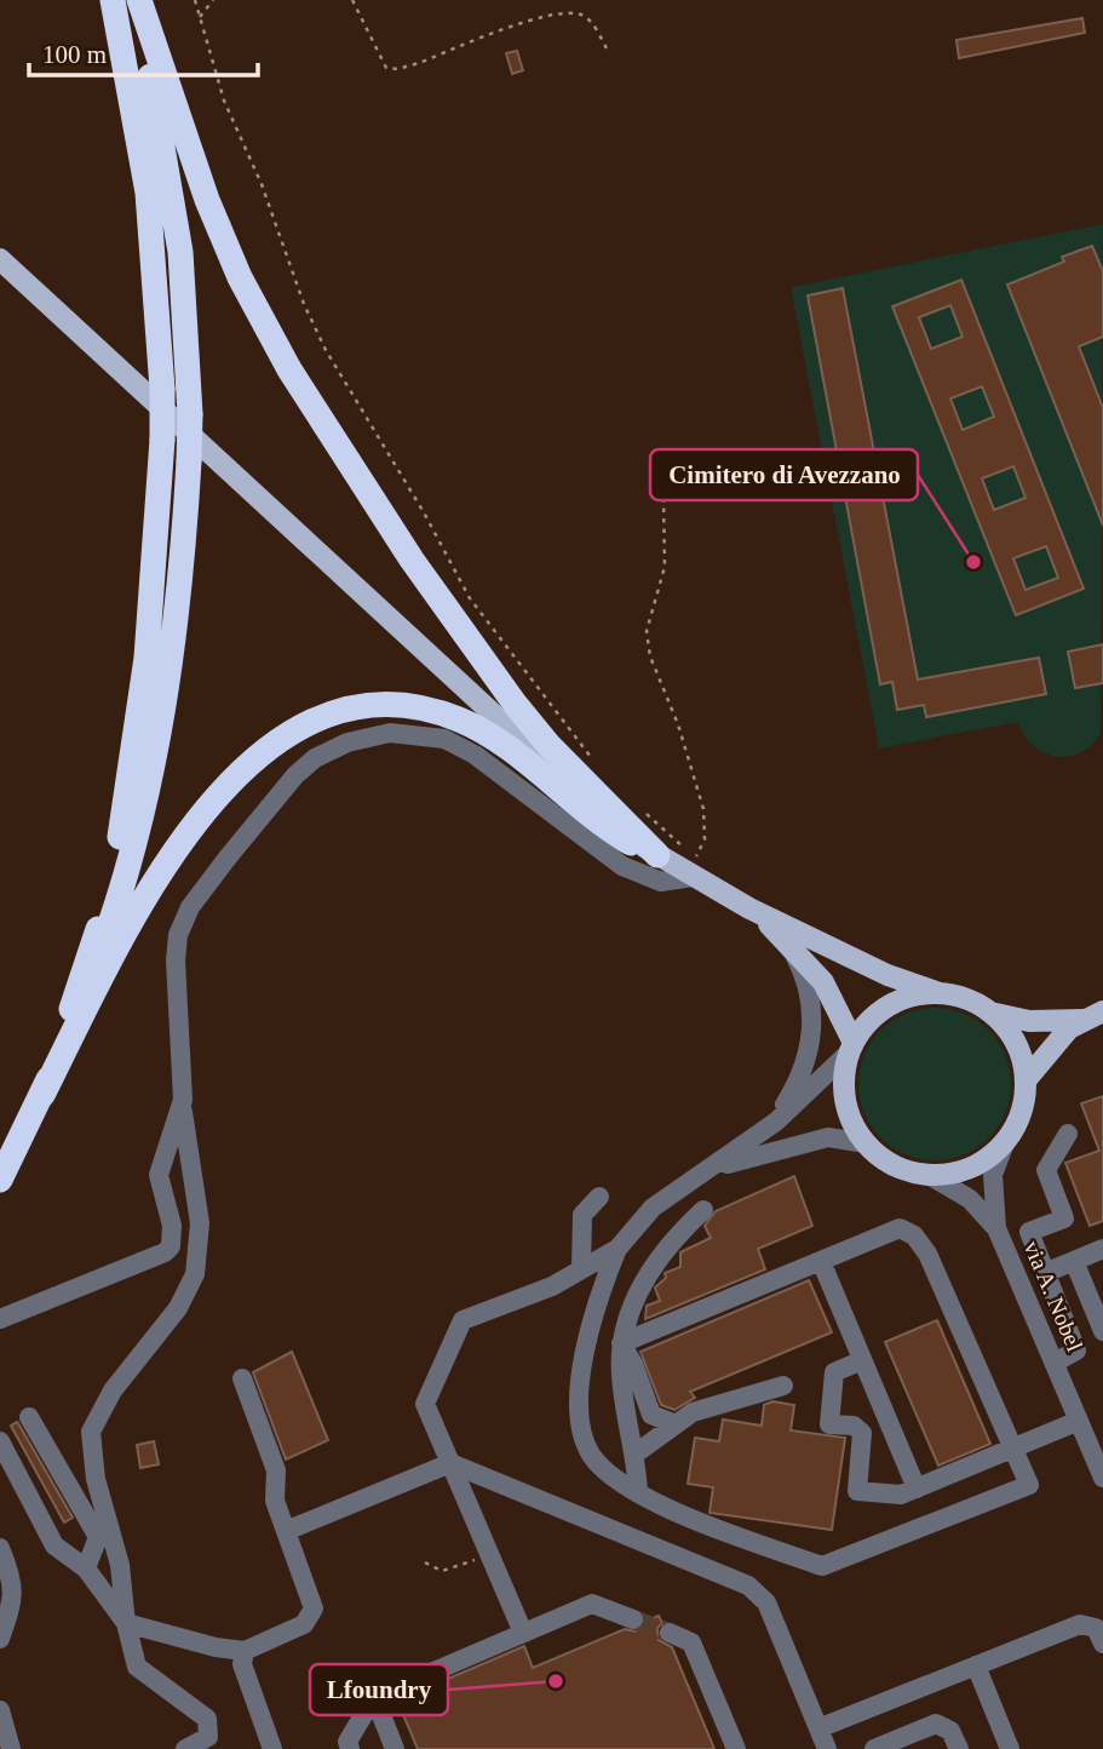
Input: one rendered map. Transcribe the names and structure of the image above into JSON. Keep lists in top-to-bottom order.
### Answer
{
  "streets": {
    "street": ["via A. Nobel"]
  },
  "places": ["Cimitero di Avezzano", "Lfoundry"],
  "scale_bar": "100 m"
}
